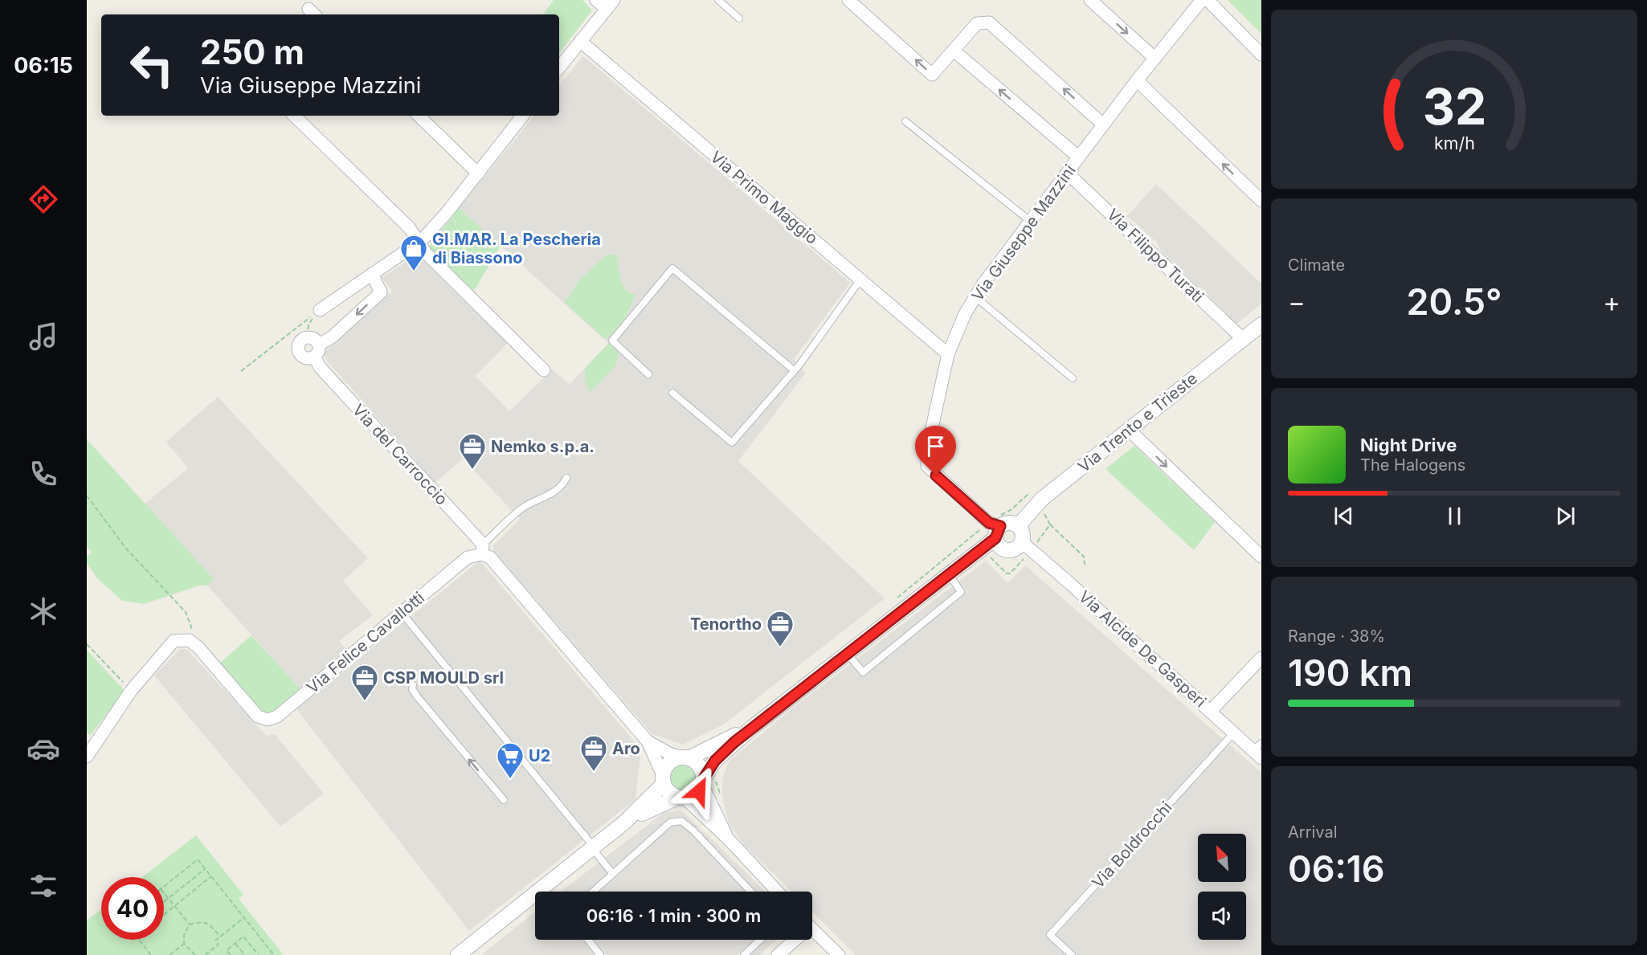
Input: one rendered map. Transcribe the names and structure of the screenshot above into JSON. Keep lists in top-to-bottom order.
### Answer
{
  "streets": {
    "street": [
      "Via Primo Maggio",
      "Via Giuseppe Mazzini",
      "Via Filippo Turati",
      "Via Trento e Trieste",
      "Via del Carroccio",
      "Via Felice Cavallotti",
      "Via Alcide De Gasperi"
    ],
    "lane": ["Via Boldrocchi"]
  },
  "crossings": [
    ["Via Primo Maggio", "Via Giuseppe Mazzini"],
    ["Via Giuseppe Mazzini", "Via Filippo Turati"],
    ["Via Giuseppe Mazzini", "Via Trento e Trieste"],
    ["Via Giuseppe Mazzini", "Via Alcide De Gasperi"],
    ["Via Filippo Turati", "Via Trento e Trieste"],
    ["Via Trento e Trieste", "Via Alcide De Gasperi"],
    ["Via del Carroccio", "Via Felice Cavallotti"],
    ["Via Alcide De Gasperi", "Via Boldrocchi"]
  ],
  "places": {
    "shop": ["GI.MAR. La Pescheria di Biassono"],
    "office": [
      "Nemko s.p.a.",
      "Tenortho",
      "CSP MOULD srl",
      "Aro"
    ],
    "supermarket": ["U2"]
  },
  "north": "top left",
  "page": {
    "tabs": "06:15",
    "turn": ["250 m", "Via Giuseppe Mazzini"],
    "tile": [
      "Climate",
      ["Range · 38%", "190 km"],
      ["Arrival", "06:16"]
    ],
    "heat": ["−", "20.5°", "+"],
    "song": ["Night Drive", "The Halogens"],
    "limit": "40",
    "trip": "06:16 · 1 min · 300 m",
    "gauge": ["32", "km/h"]
  }
}
